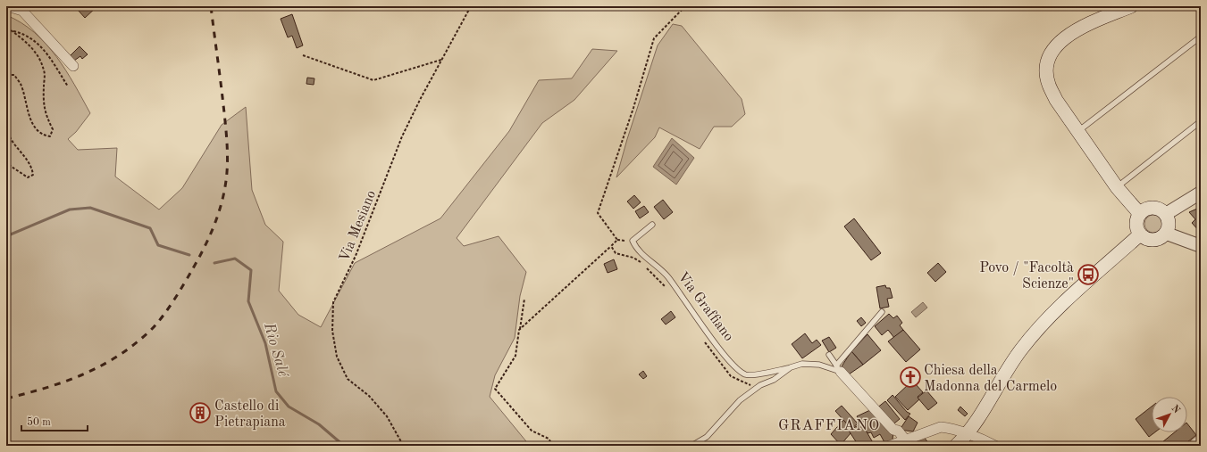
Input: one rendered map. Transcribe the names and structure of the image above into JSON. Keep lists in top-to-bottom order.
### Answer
{
  "streets": {
    "lane": ["Via Graffiano"],
    "path": ["Via Mesiano"]
  },
  "districts": ["GRAFFIANO"],
  "water": ["Rio Salé"],
  "places": {
    "bus stop": ["Povo / \"Facoltà Scienze\""],
    "church": ["Chiesa della Madonna del Carmelo"],
    "building": ["Castello di Pietrapiana"]
  },
  "scale_bar": "50 m",
  "north": "top right"
}
